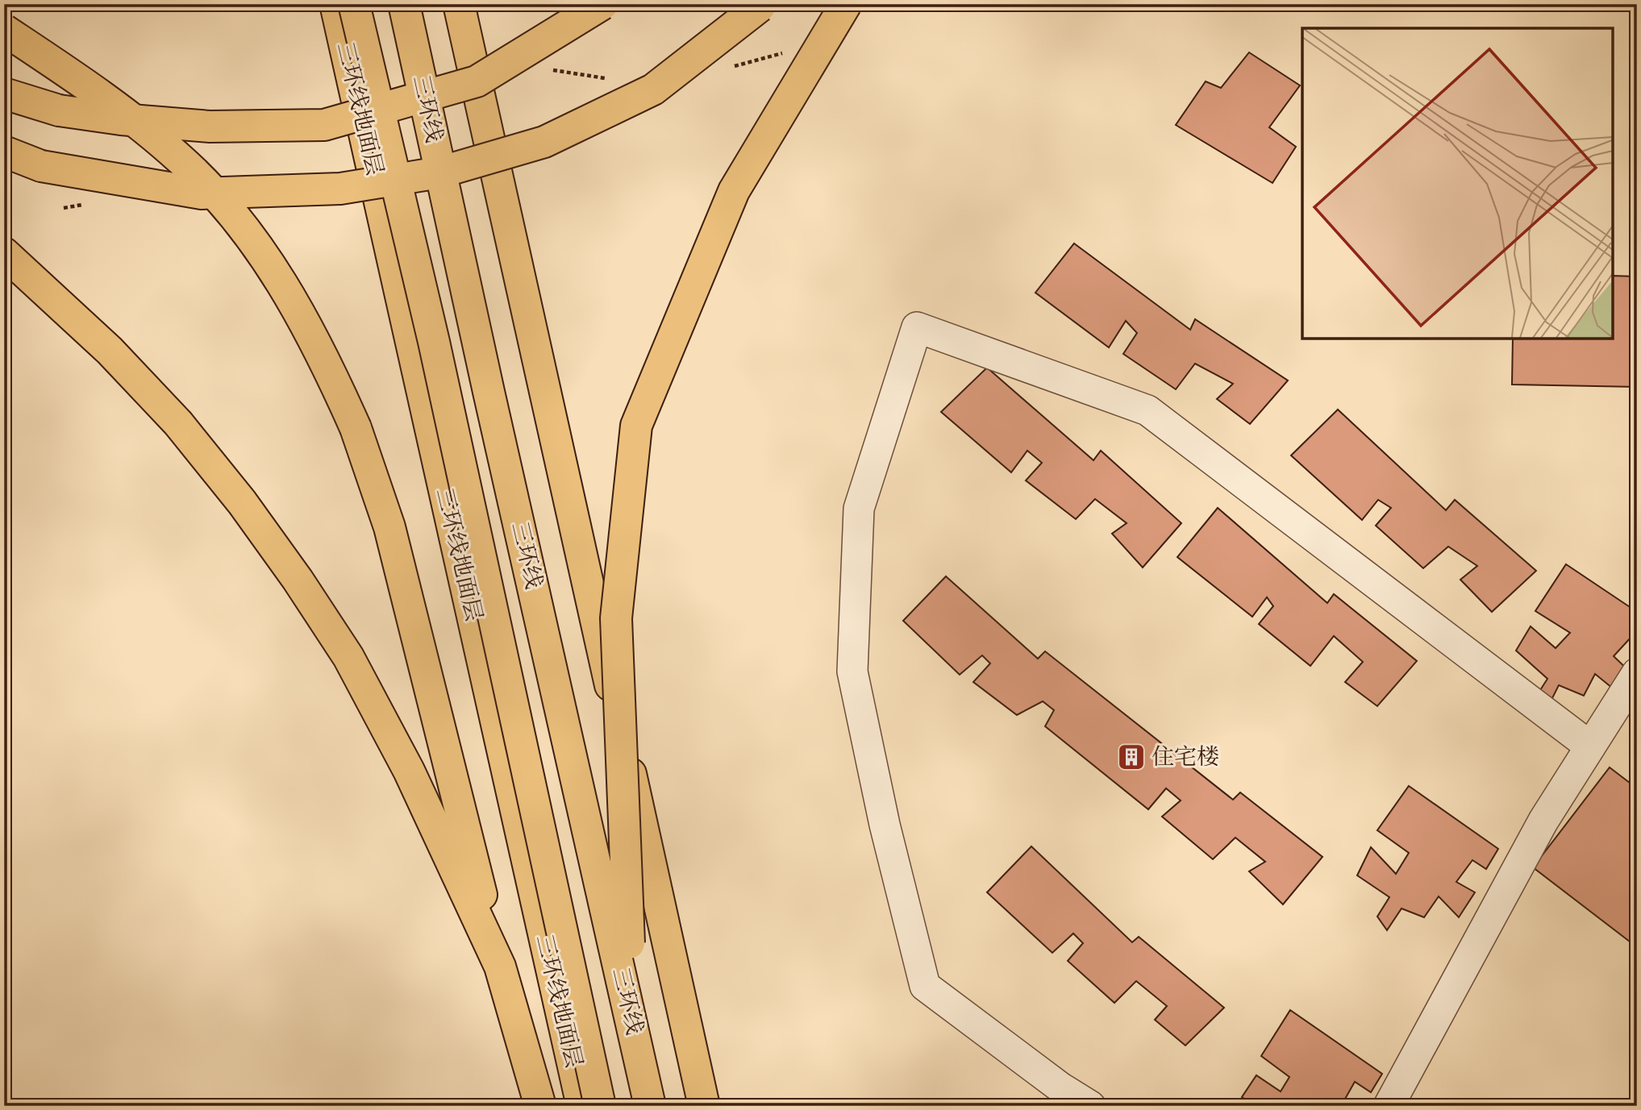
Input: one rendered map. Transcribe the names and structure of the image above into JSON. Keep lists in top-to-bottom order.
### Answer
{
  "streets": {
    "main road": ["三环线地面层", "三环线"]
  },
  "places": {
    "building": ["住宅楼"]
  }
}
